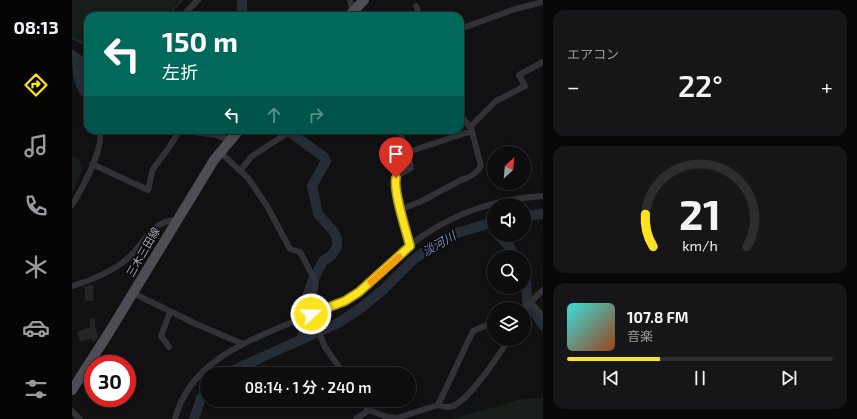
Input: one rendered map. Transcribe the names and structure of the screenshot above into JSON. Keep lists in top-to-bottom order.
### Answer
{
  "streets": {
    "main road": ["三木三田線"]
  },
  "water": ["淡河川"],
  "north": "top right",
  "page": {
    "tabs": "08:13",
    "tile": "エアコン",
    "turn": ["150 m", "左折"],
    "heat": ["−", "22°", "+"],
    "song": ["107.8 FM", "音楽"],
    "limit": "30",
    "trip": "08:14 · 1 分 · 240 m",
    "gauge": ["21", "km/h"]
  }
}
